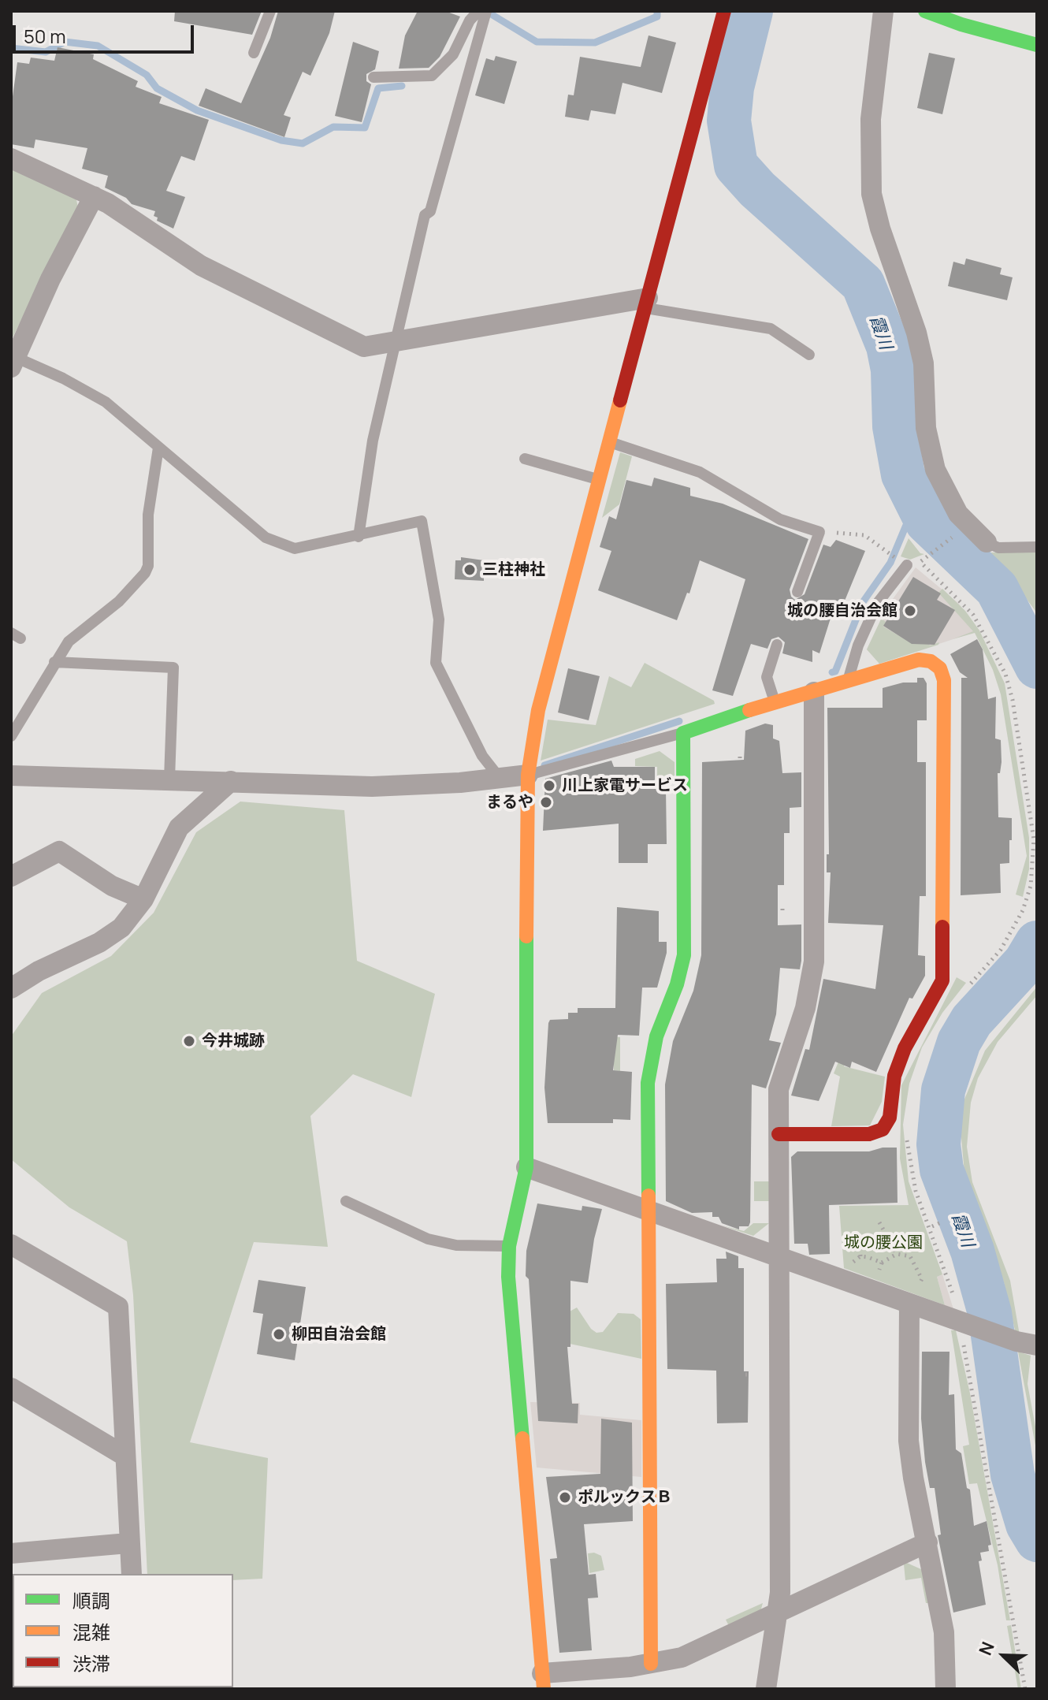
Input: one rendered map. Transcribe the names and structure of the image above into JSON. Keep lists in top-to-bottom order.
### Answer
{
  "water": ["霞川"],
  "parks": ["城の腰公園"],
  "places": [
    "三柱神社",
    "城の腰自治会館",
    "川上家電サービス",
    "まるや",
    "今井城跡",
    "柳田自治会館",
    "ポルックスＢ"
  ],
  "legend": ["順調", "混雑", "渋滞"],
  "scale_bar": "50 m",
  "north": "top left"
}
